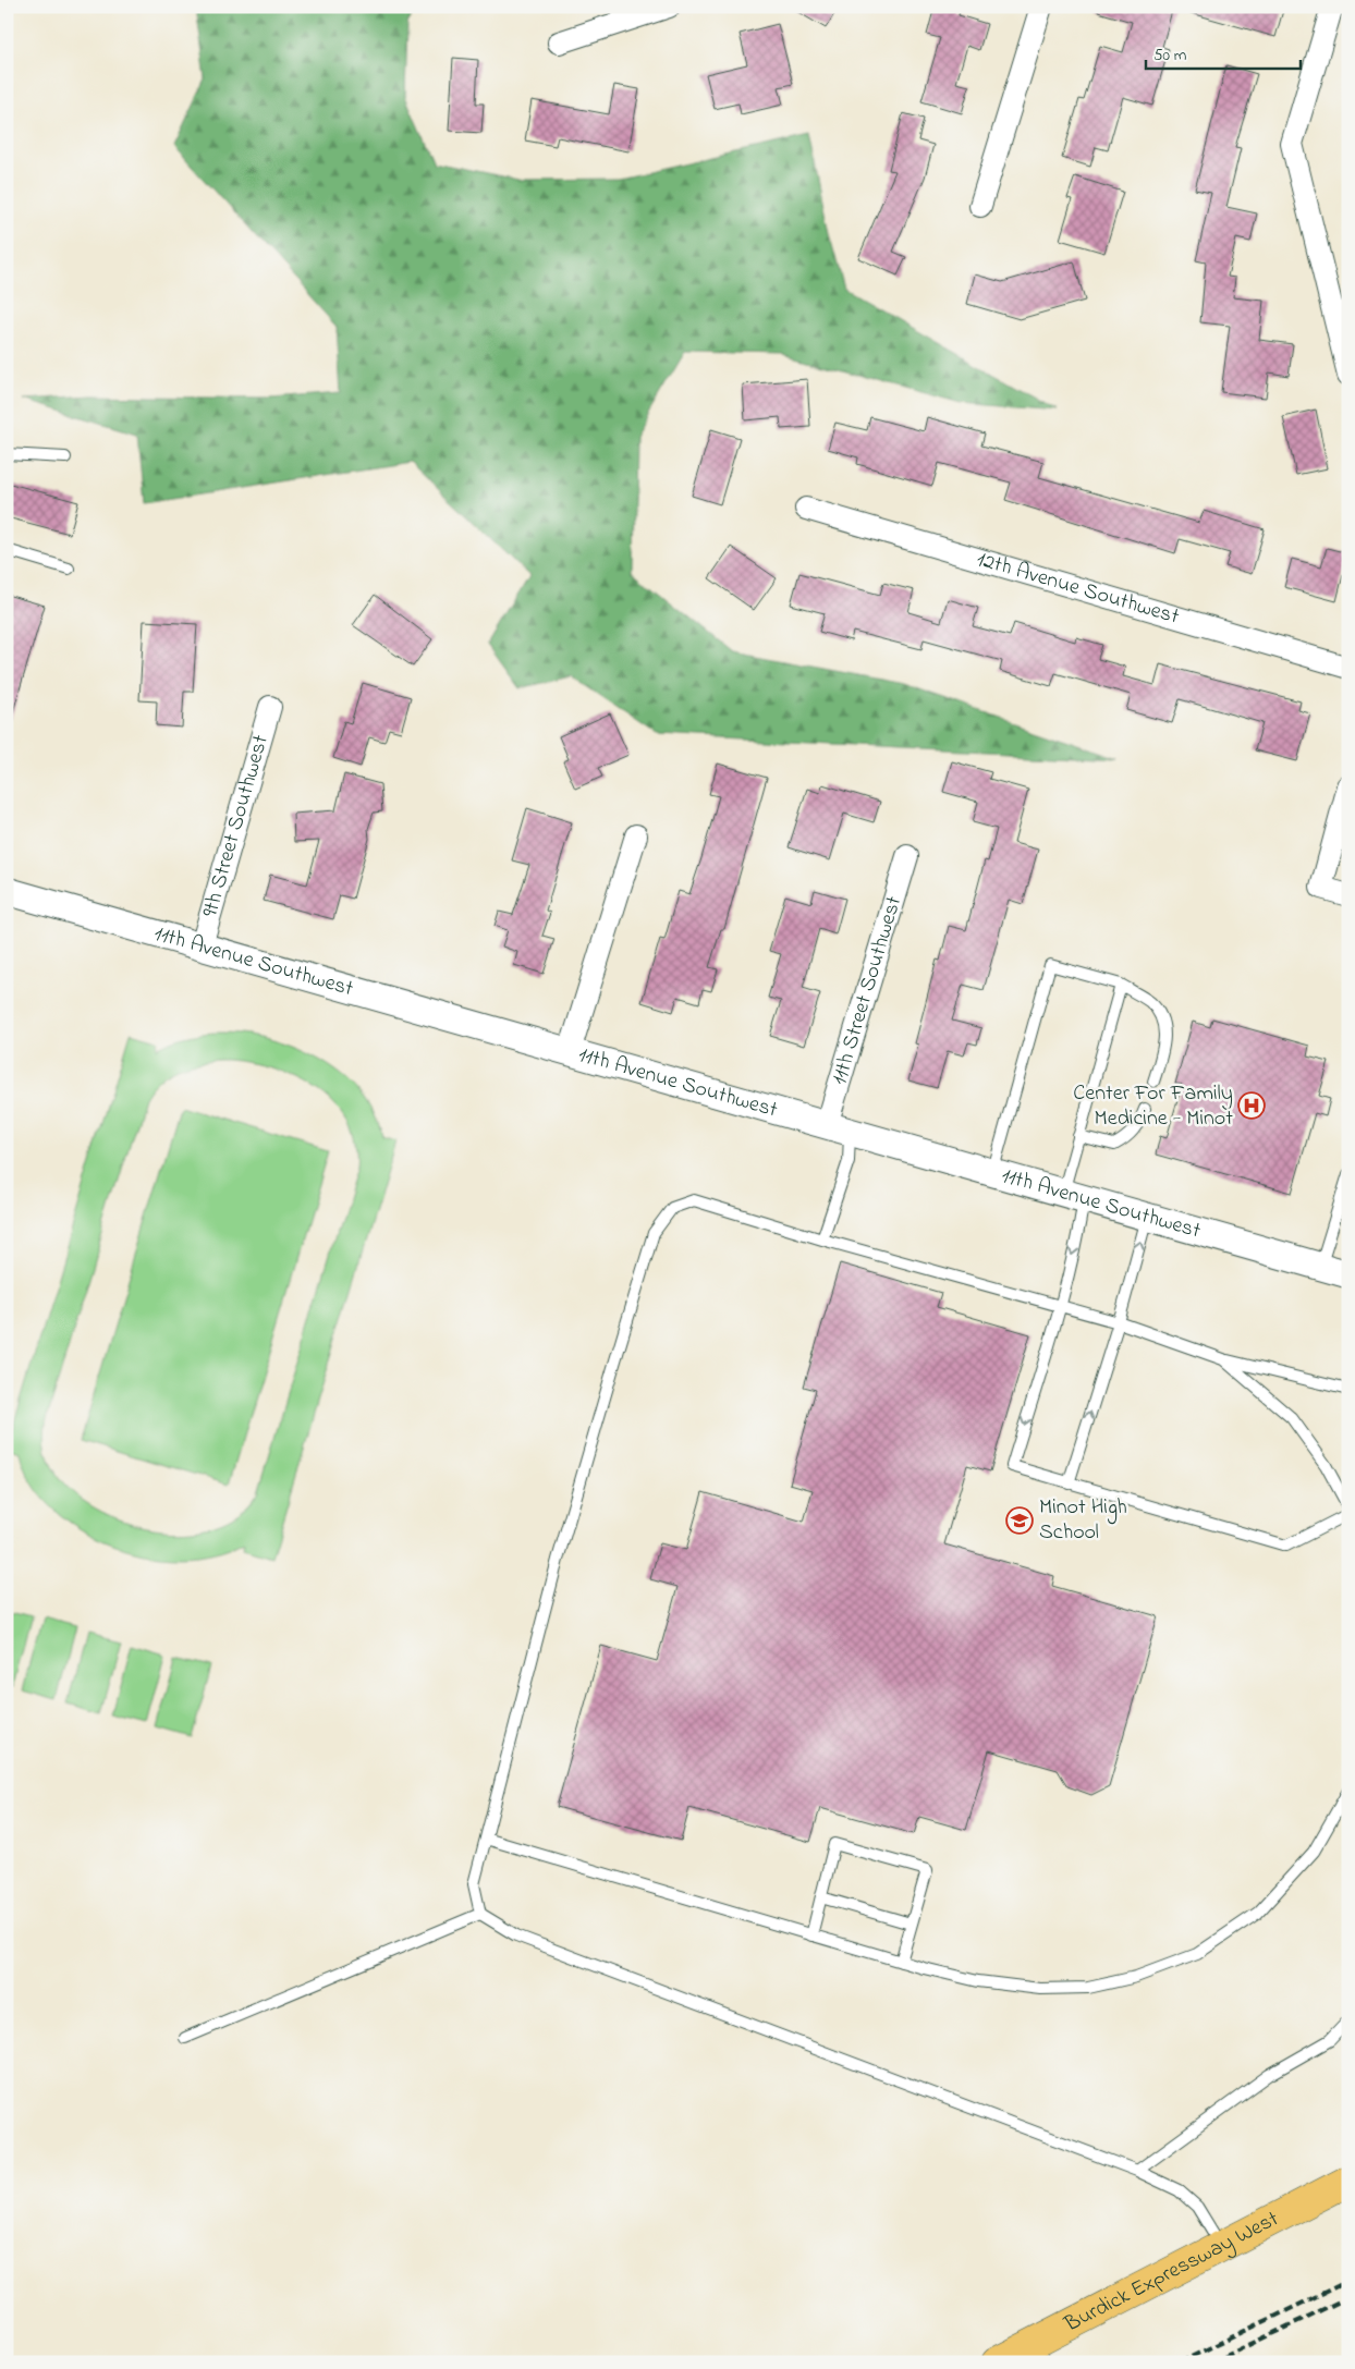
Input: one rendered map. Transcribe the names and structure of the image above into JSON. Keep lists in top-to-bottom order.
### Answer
{
  "streets": {
    "main road": ["Burdick Expressway West"],
    "street": [
      "12th Avenue Southwest",
      "9th Street Southwest",
      "11th Avenue Southwest",
      "11th Street Southwest"
    ]
  },
  "crossings": [
    ["9th Street Southwest", "11th Avenue Southwest"],
    ["11th Avenue Southwest", "11th Street Southwest"]
  ],
  "places": {
    "hospital": ["Center For Family Medicine - Minot"],
    "school or university": ["Minot High School"]
  },
  "scale_bar": "50 m"
}
